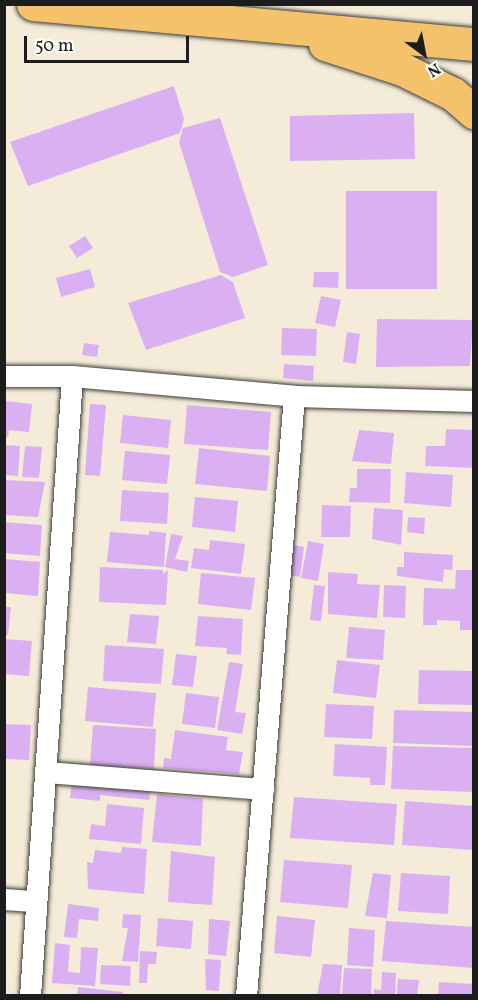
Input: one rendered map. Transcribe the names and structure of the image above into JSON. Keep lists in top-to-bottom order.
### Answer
{
  "scale_bar": "50 m",
  "north": "bottom right"
}
